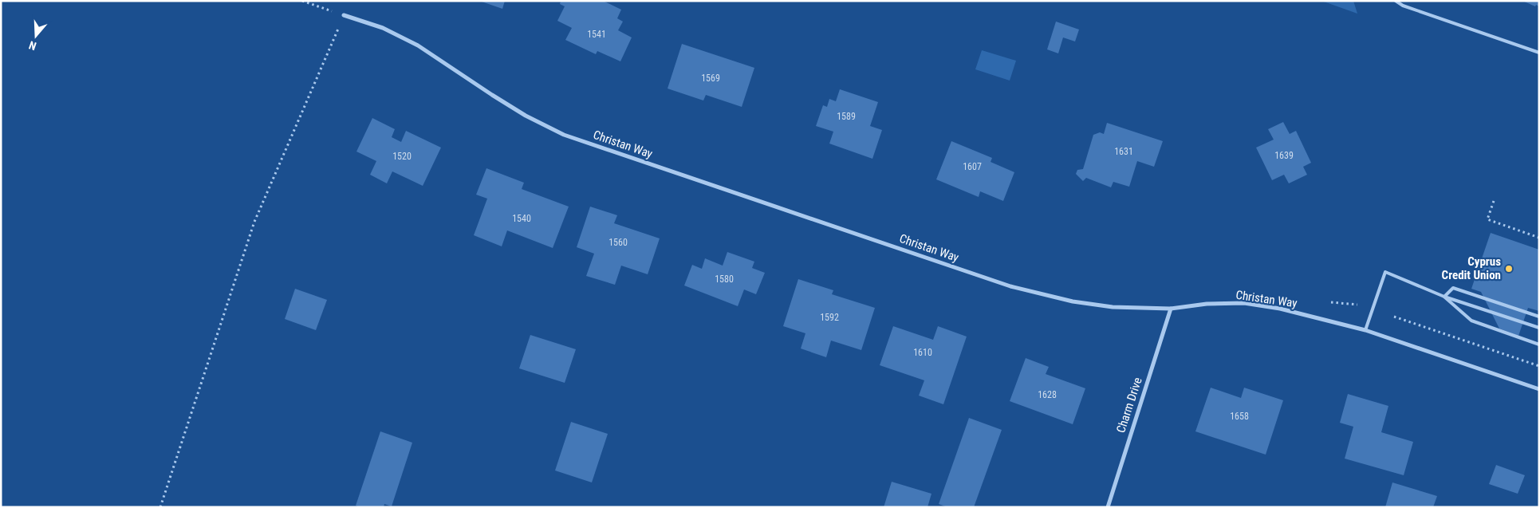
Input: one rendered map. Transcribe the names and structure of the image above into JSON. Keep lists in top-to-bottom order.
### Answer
{
  "streets": {
    "street": ["Christan Way", "Charm Drive"]
  },
  "crossings": [
    ["Christan Way", "Charm Drive"]
  ],
  "places": ["Cyprus Credit Union"],
  "house_numbers": [
    "1541",
    "1569",
    "1589",
    "1631",
    "1639",
    "1520",
    "1607",
    "1540",
    "1560",
    "1580",
    "1592",
    "1610",
    "1628",
    "1658"
  ],
  "north": "bottom"
}
